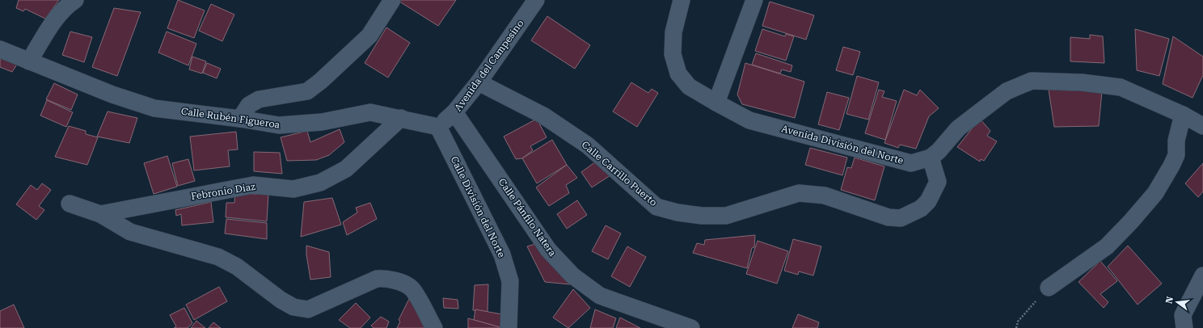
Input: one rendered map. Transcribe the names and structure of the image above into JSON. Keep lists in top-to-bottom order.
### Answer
{
  "streets": {
    "street": [
      "Avenida del Campesino",
      "Calle Rubén Figueroa",
      "Avenida División del Norte",
      "Calle Carrillo Puerto",
      "Febronio Diaz",
      "Calle División del Norte",
      "Calle Pánfilo Natera"
    ]
  },
  "crossings": [
    ["Avenida del Campesino", "Calle Rubén Figueroa"],
    ["Avenida del Campesino", "Calle Carrillo Puerto"],
    ["Avenida del Campesino", "Calle División del Norte"],
    ["Avenida del Campesino", "Calle Pánfilo Natera"],
    ["Calle Rubén Figueroa", "Febronio Diaz"],
    ["Calle Rubén Figueroa", "Calle División del Norte"],
    ["Avenida División del Norte", "Calle Carrillo Puerto"]
  ],
  "north": "left"
}
